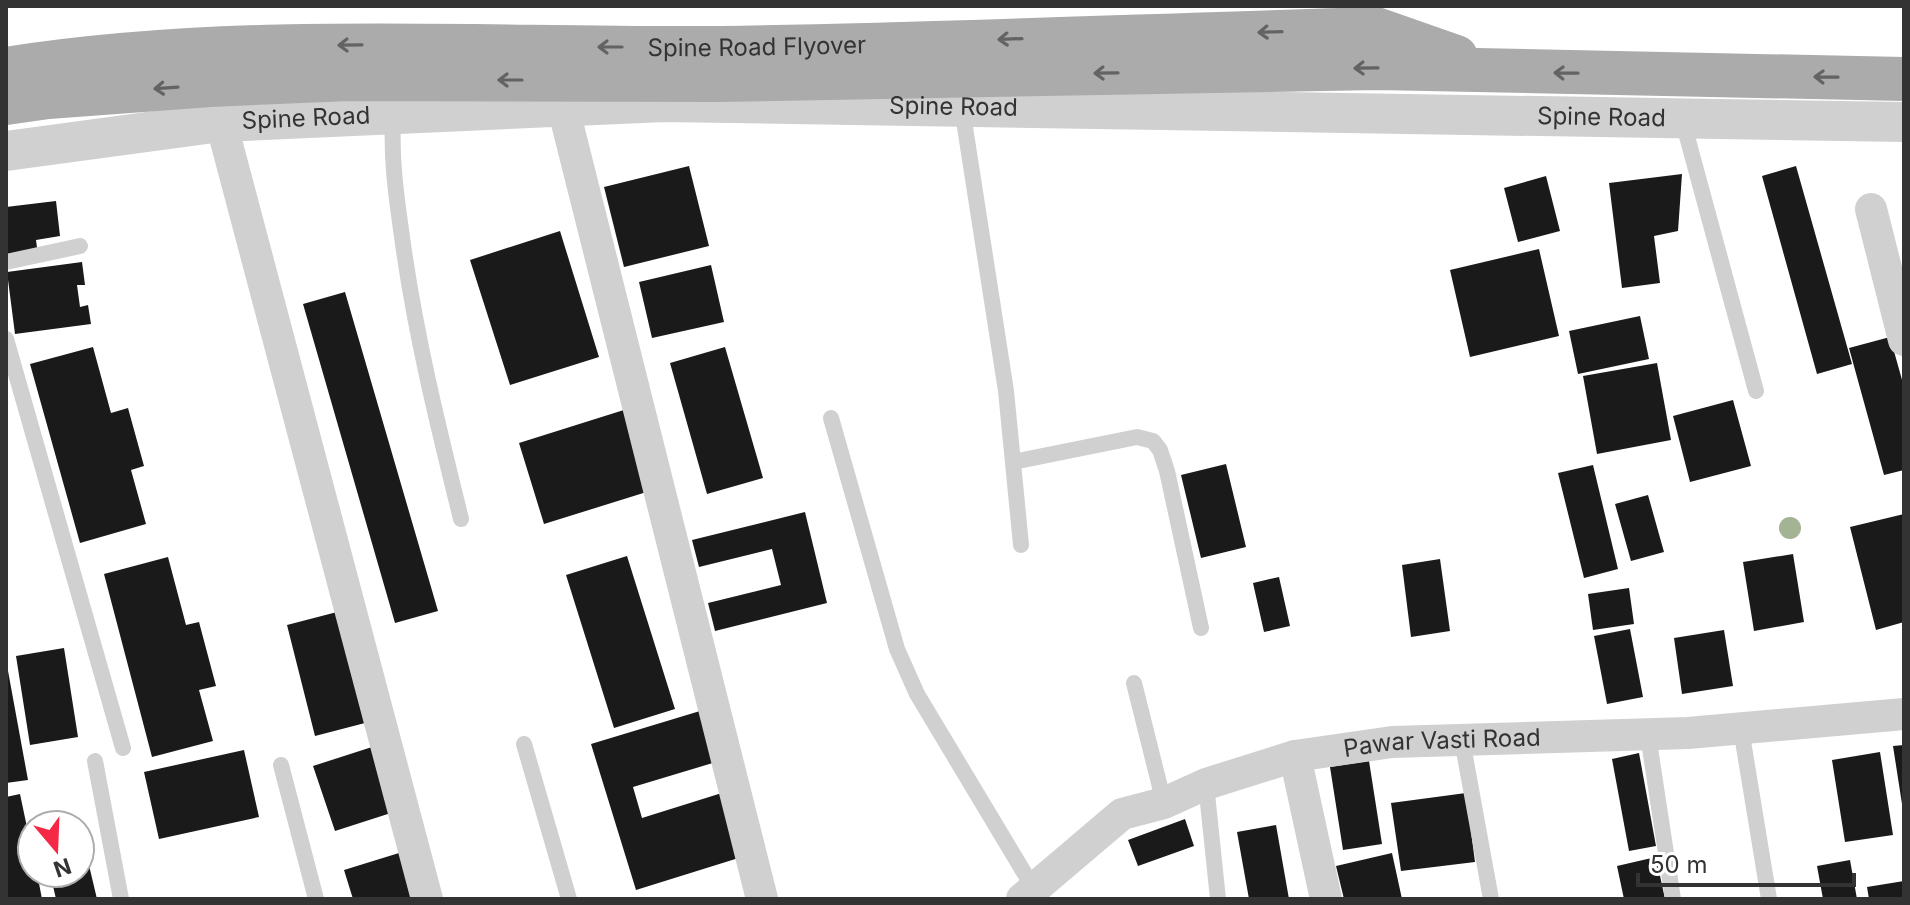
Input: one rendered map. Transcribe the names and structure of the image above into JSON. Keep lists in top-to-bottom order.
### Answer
{
  "streets": {
    "main road": ["Spine Road Flyover", "Spine Road"],
    "street": ["Pawar Vasti Road"]
  },
  "crossings": [
    ["Spine Road Flyover", "Spine Road"]
  ],
  "one_way": ["Spine Road Flyover", "Spine Road"],
  "scale_bar": "50 m",
  "north": "bottom"
}
